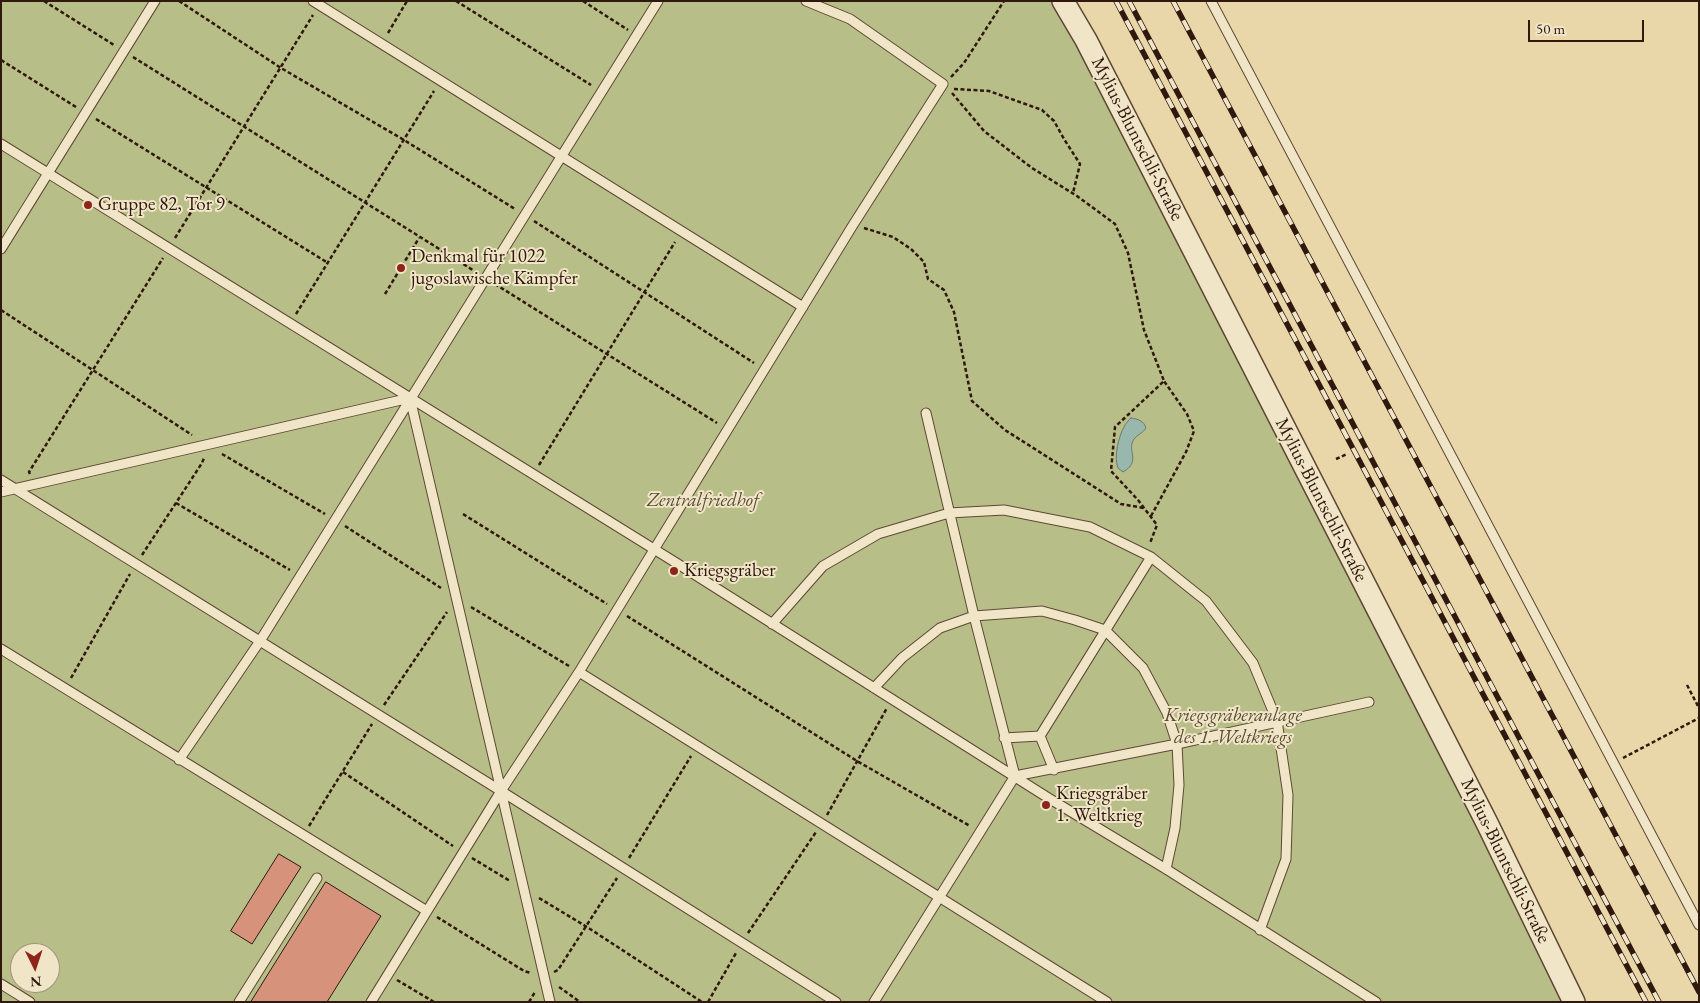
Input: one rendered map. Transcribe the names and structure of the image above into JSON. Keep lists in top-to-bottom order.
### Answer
{
  "streets": {
    "street": ["Mylius-Bluntschli-Straße"]
  },
  "parks": ["Zentralfriedhof", "Kriegsgräberanlage des 1. Weltkriegs"],
  "places": [
    "Gruppe 82, Tor 9",
    "Denkmal für 1022 jugoslawische Kämpfer",
    "Kriegsgräber",
    "Kriegsgräber 1. Weltkrieg"
  ],
  "scale_bar": "50 m",
  "north": "bottom"
}
